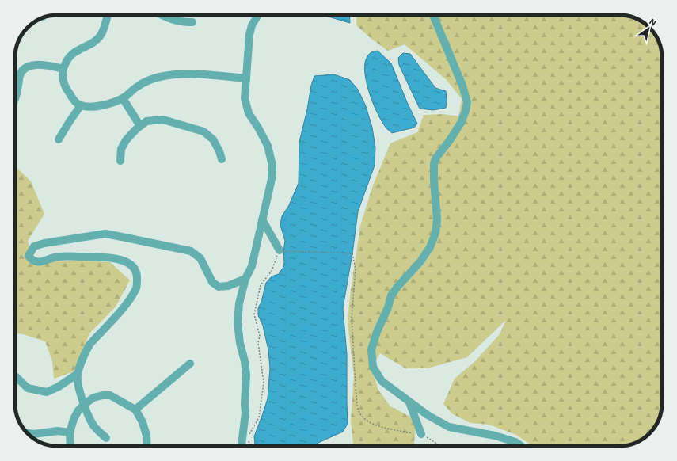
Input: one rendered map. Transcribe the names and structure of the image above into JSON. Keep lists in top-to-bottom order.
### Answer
{
  "north": "top right"
}
